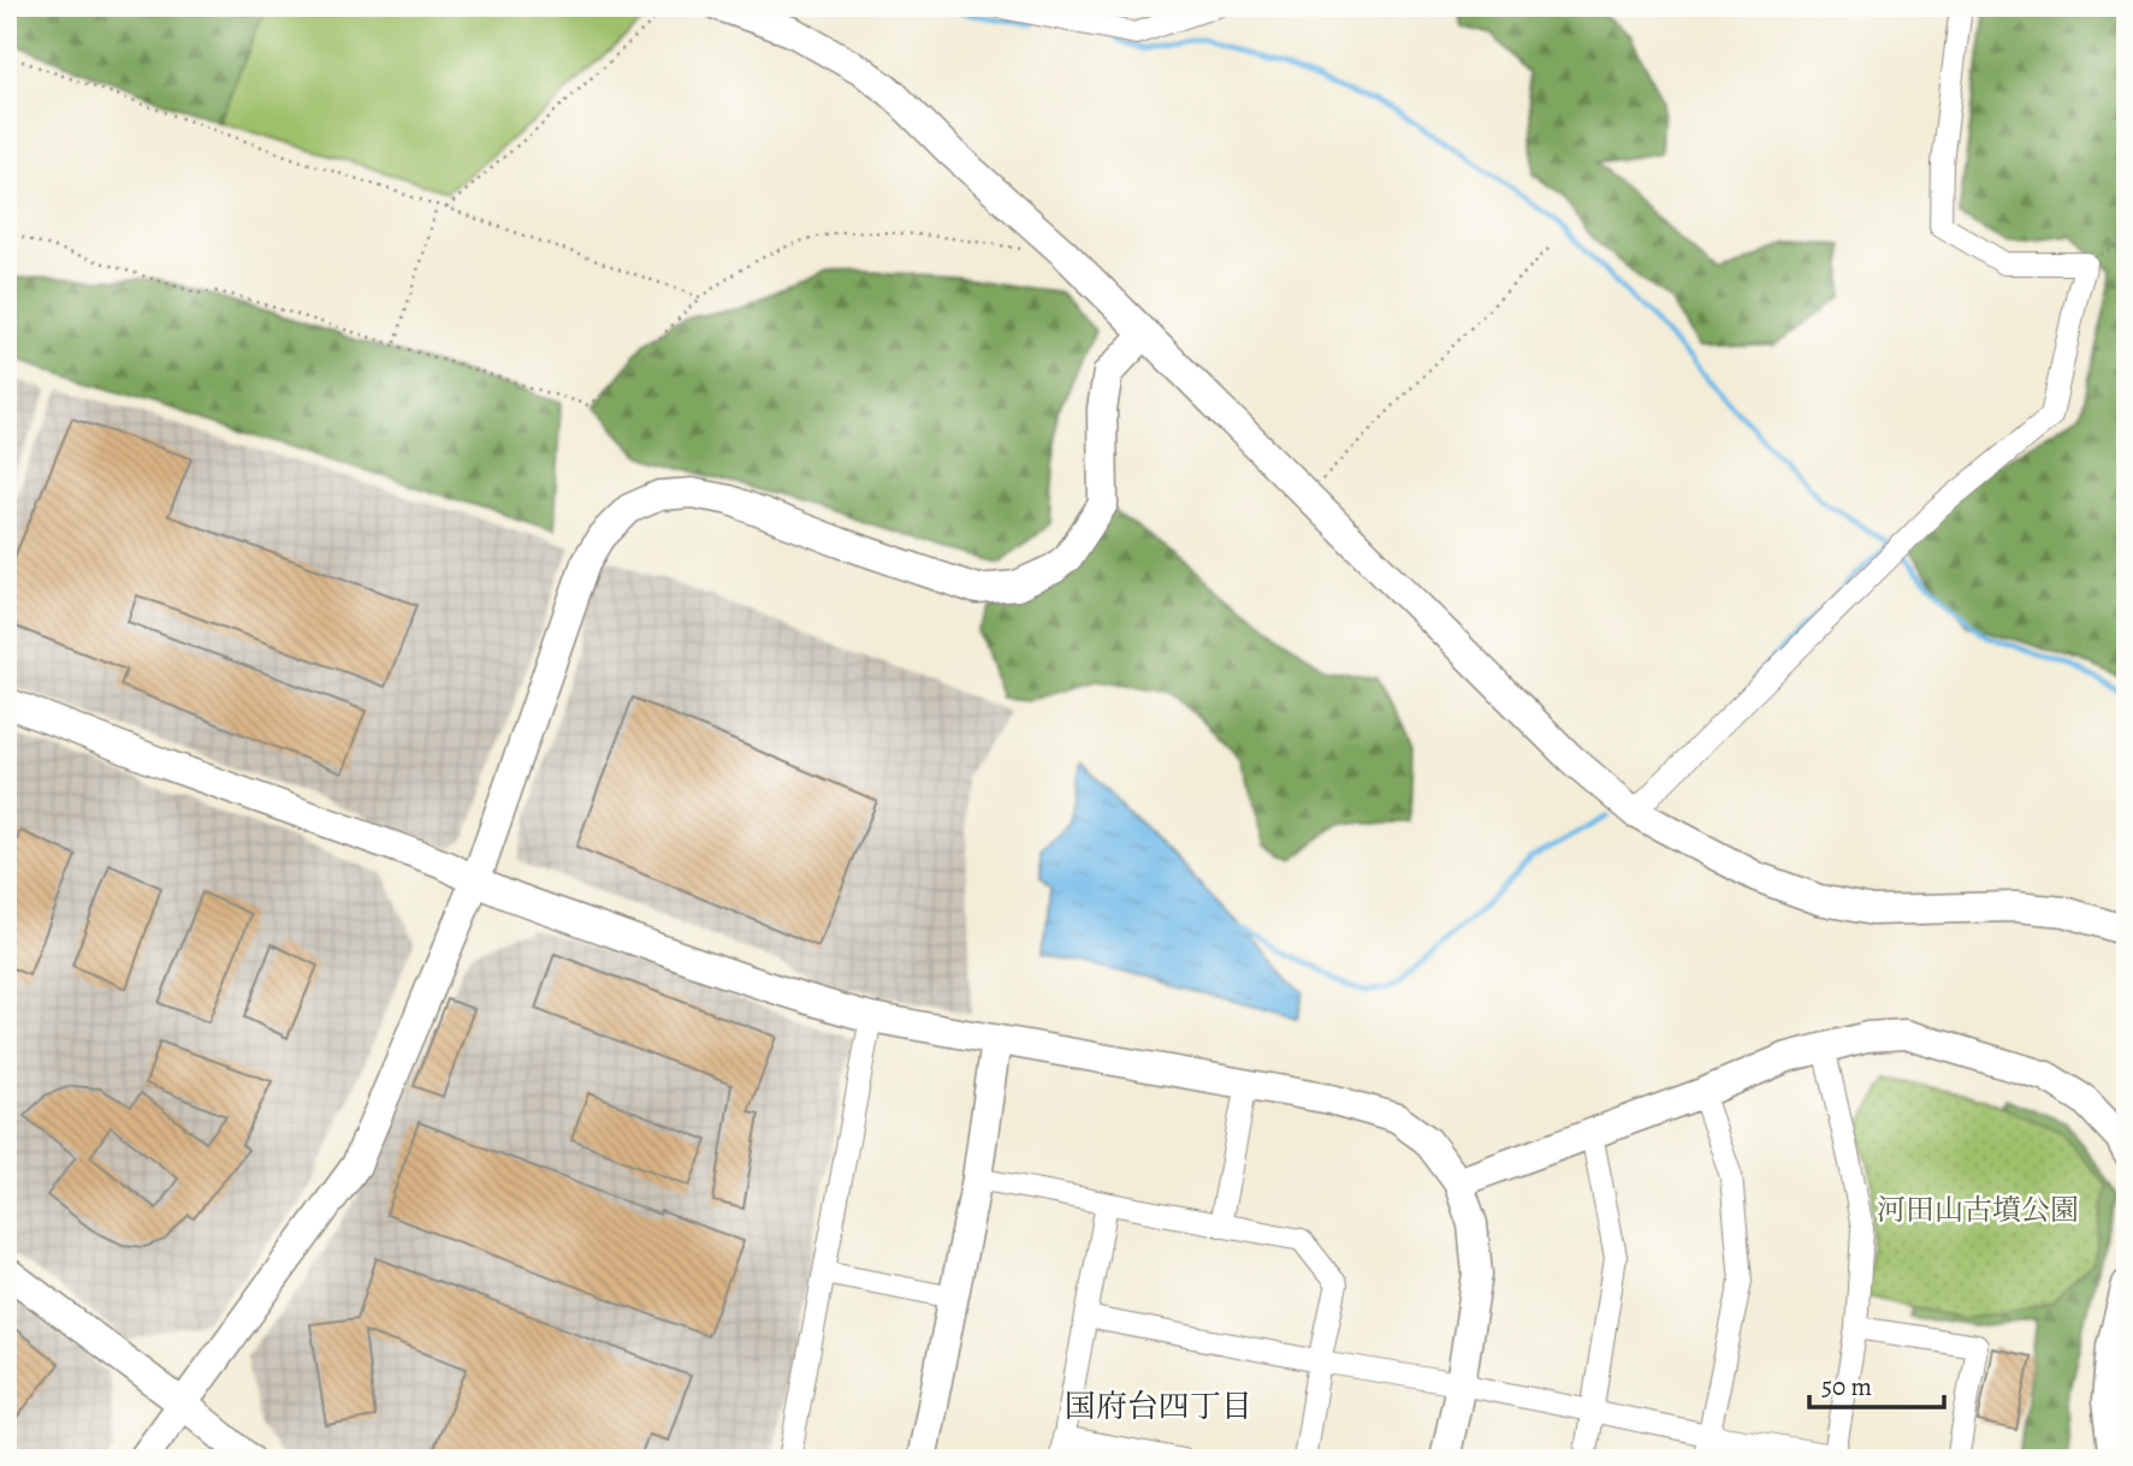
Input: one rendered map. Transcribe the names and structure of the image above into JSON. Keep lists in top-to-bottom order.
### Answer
{
  "districts": ["国府台四丁目"],
  "parks": ["河田山古墳公園"],
  "scale_bar": "50 m"
}
